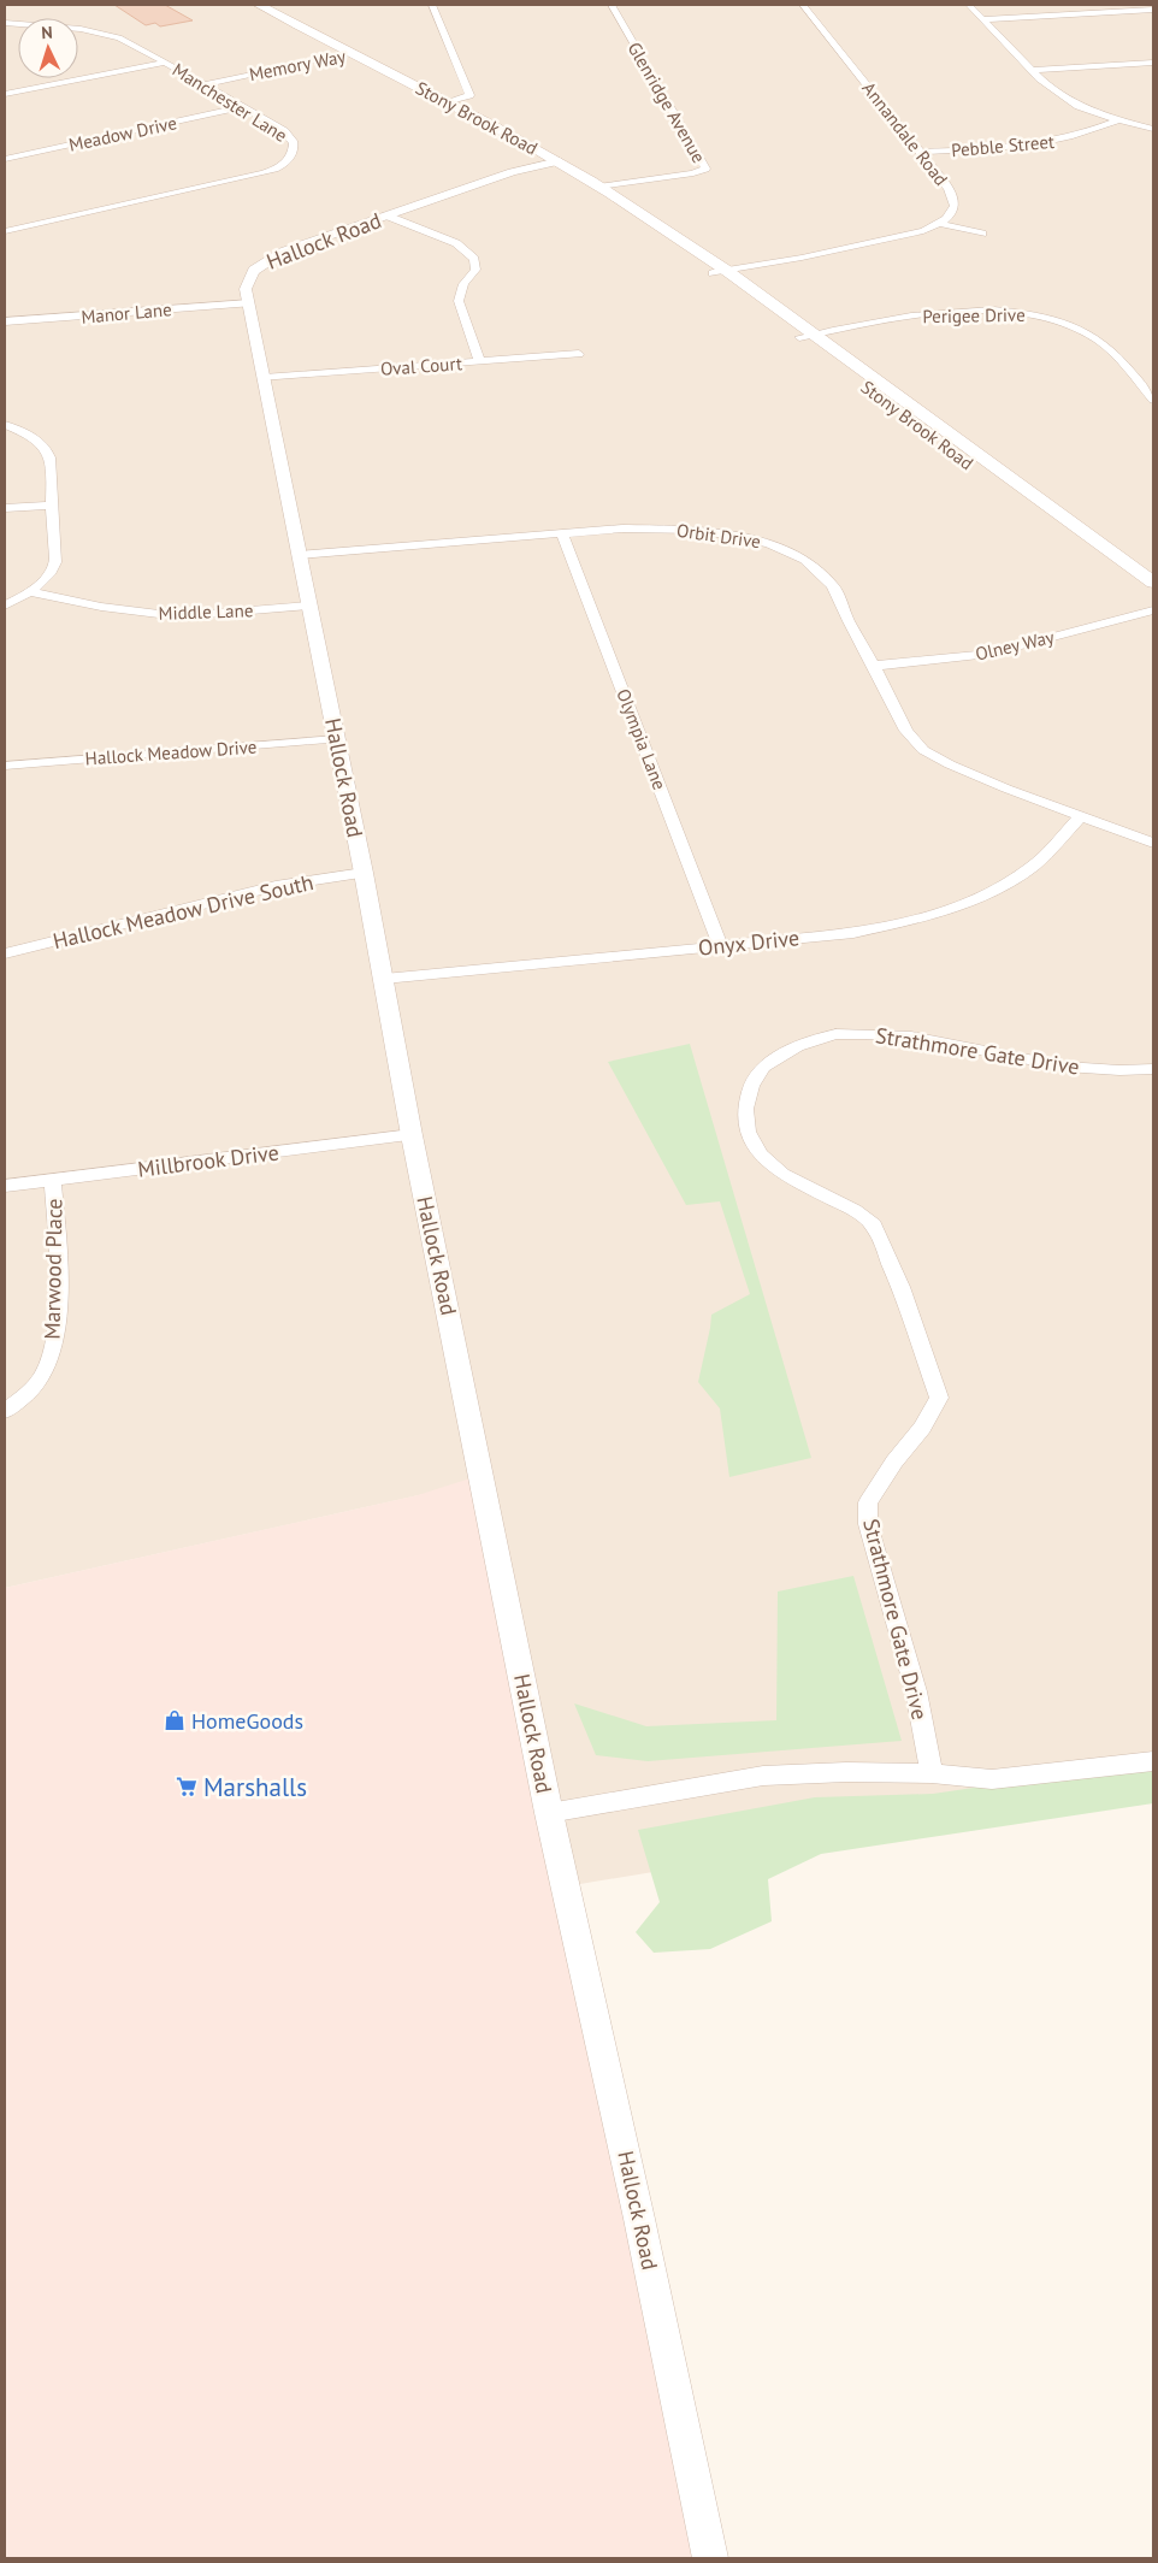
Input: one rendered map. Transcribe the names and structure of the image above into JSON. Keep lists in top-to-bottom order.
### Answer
{
  "streets": {
    "main road": ["Stony Brook Road"],
    "street": [
      "Memory Way",
      "Manchester Lane",
      "Glenridge Avenue",
      "Meadow Drive",
      "Annandale Road",
      "Pebble Street",
      "Hallock Road",
      "Manor Lane",
      "Perigee Drive",
      "Oval Court",
      "Orbit Drive",
      "Middle Lane",
      "Olney Way",
      "Olympia Lane",
      "Hallock Meadow Drive",
      "Hallock Meadow Drive South",
      "Onyx Drive",
      "Strathmore Gate Drive",
      "Millbrook Drive",
      "Marwood Place"
    ]
  },
  "crossings": [
    ["Memory Way", "Manchester Lane"],
    ["Memory Way", "Stony Brook Road"],
    ["Manchester Lane", "Meadow Drive"],
    ["Glenridge Avenue", "Stony Brook Road"],
    ["Stony Brook Road", "Hallock Road"],
    ["Stony Brook Road", "Perigee Drive"],
    ["Annandale Road", "Pebble Street"],
    ["Hallock Road", "Manor Lane"],
    ["Hallock Road", "Oval Court"],
    ["Hallock Road", "Orbit Drive"],
    ["Hallock Road", "Middle Lane"],
    ["Hallock Road", "Hallock Meadow Drive"],
    ["Hallock Road", "Hallock Meadow Drive South"],
    ["Hallock Road", "Onyx Drive"],
    ["Hallock Road", "Millbrook Drive"],
    ["Orbit Drive", "Olney Way"],
    ["Orbit Drive", "Olympia Lane"],
    ["Orbit Drive", "Onyx Drive"],
    ["Olympia Lane", "Onyx Drive"],
    ["Millbrook Drive", "Marwood Place"]
  ],
  "places": {
    "shop": ["HomeGoods"],
    "supermarket": ["Marshalls"]
  },
  "north": "top"
}
